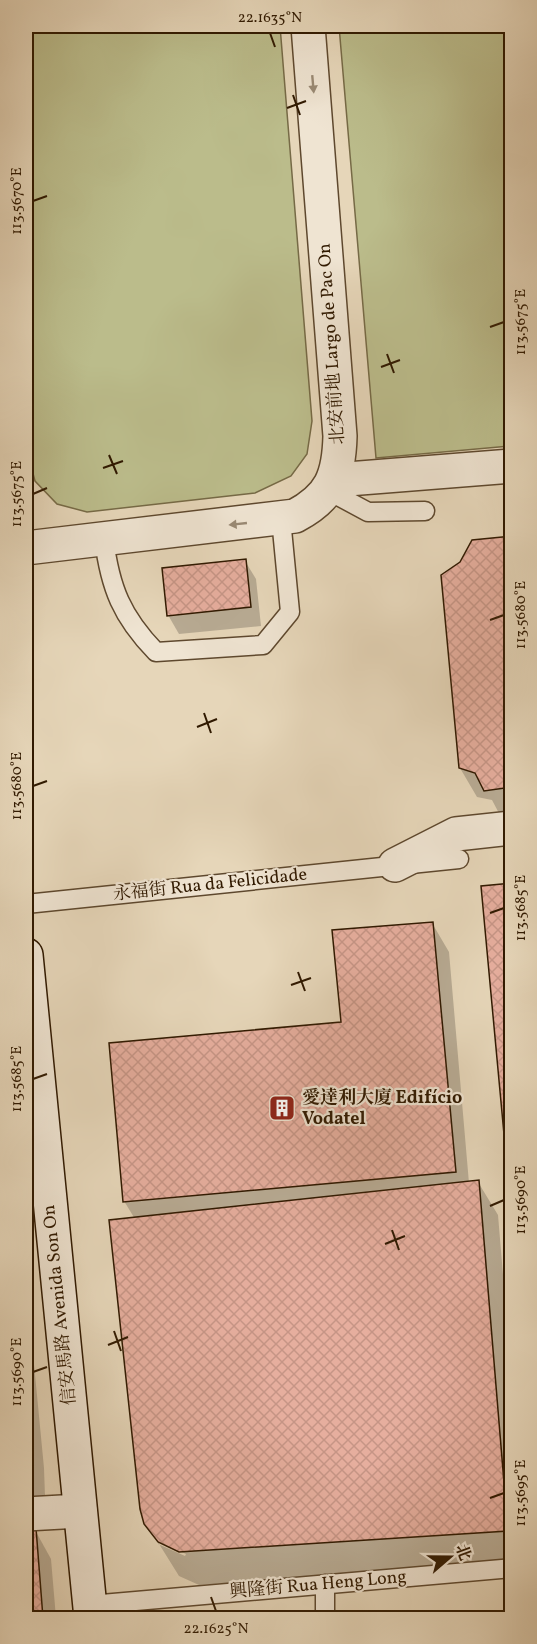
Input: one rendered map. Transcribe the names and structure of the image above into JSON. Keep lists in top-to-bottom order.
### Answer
{
  "streets": {
    "street": ["北安前地 Largo de Pac On", "永福街 Rua da Felicidade", "信安馬路 Avenida Son On"],
    "lane": ["興隆街 Rua Heng Long"]
  },
  "crossings": [
    ["信安馬路 Avenida Son On", "興隆街 Rua Heng Long"]
  ],
  "one_way": ["北安前地 Largo de Pac On"],
  "places": {
    "building": ["愛達利大廈 Edifício Vodatel"]
  },
  "north": "right",
  "coordinates": [
    "22.1635°N",
    "113.5670°E",
    "113.5675°E",
    "113.5680°E",
    "113.5685°E",
    "113.5690°E",
    "113.5695°E",
    "22.1625°N"
  ]
}
